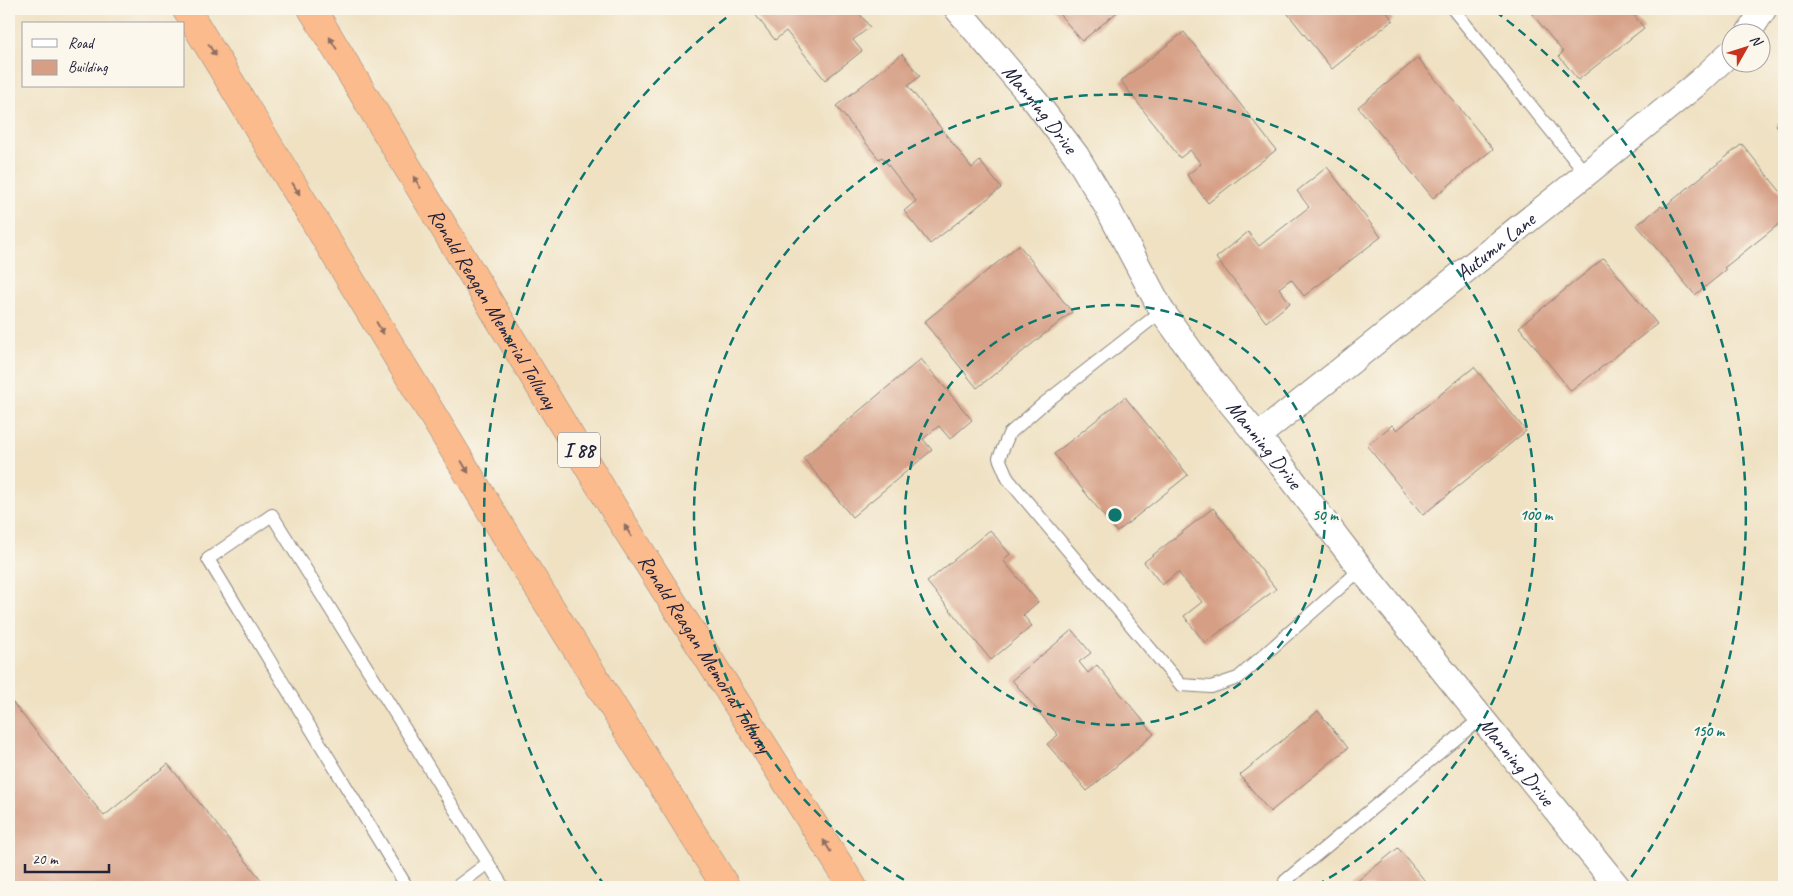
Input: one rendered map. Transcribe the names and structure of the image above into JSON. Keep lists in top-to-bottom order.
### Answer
{
  "streets": {
    "highway": ["Ronald Reagan Memorial Tollway", "I 88"],
    "street": ["Manning Drive", "Autumn Lane"]
  },
  "crossings": [
    ["Manning Drive", "Autumn Lane"]
  ],
  "legend": ["Road", "Building"],
  "scale_bar": "20 m",
  "north": "top right",
  "rings": ["50 m", "100 m", "150 m"]
}
